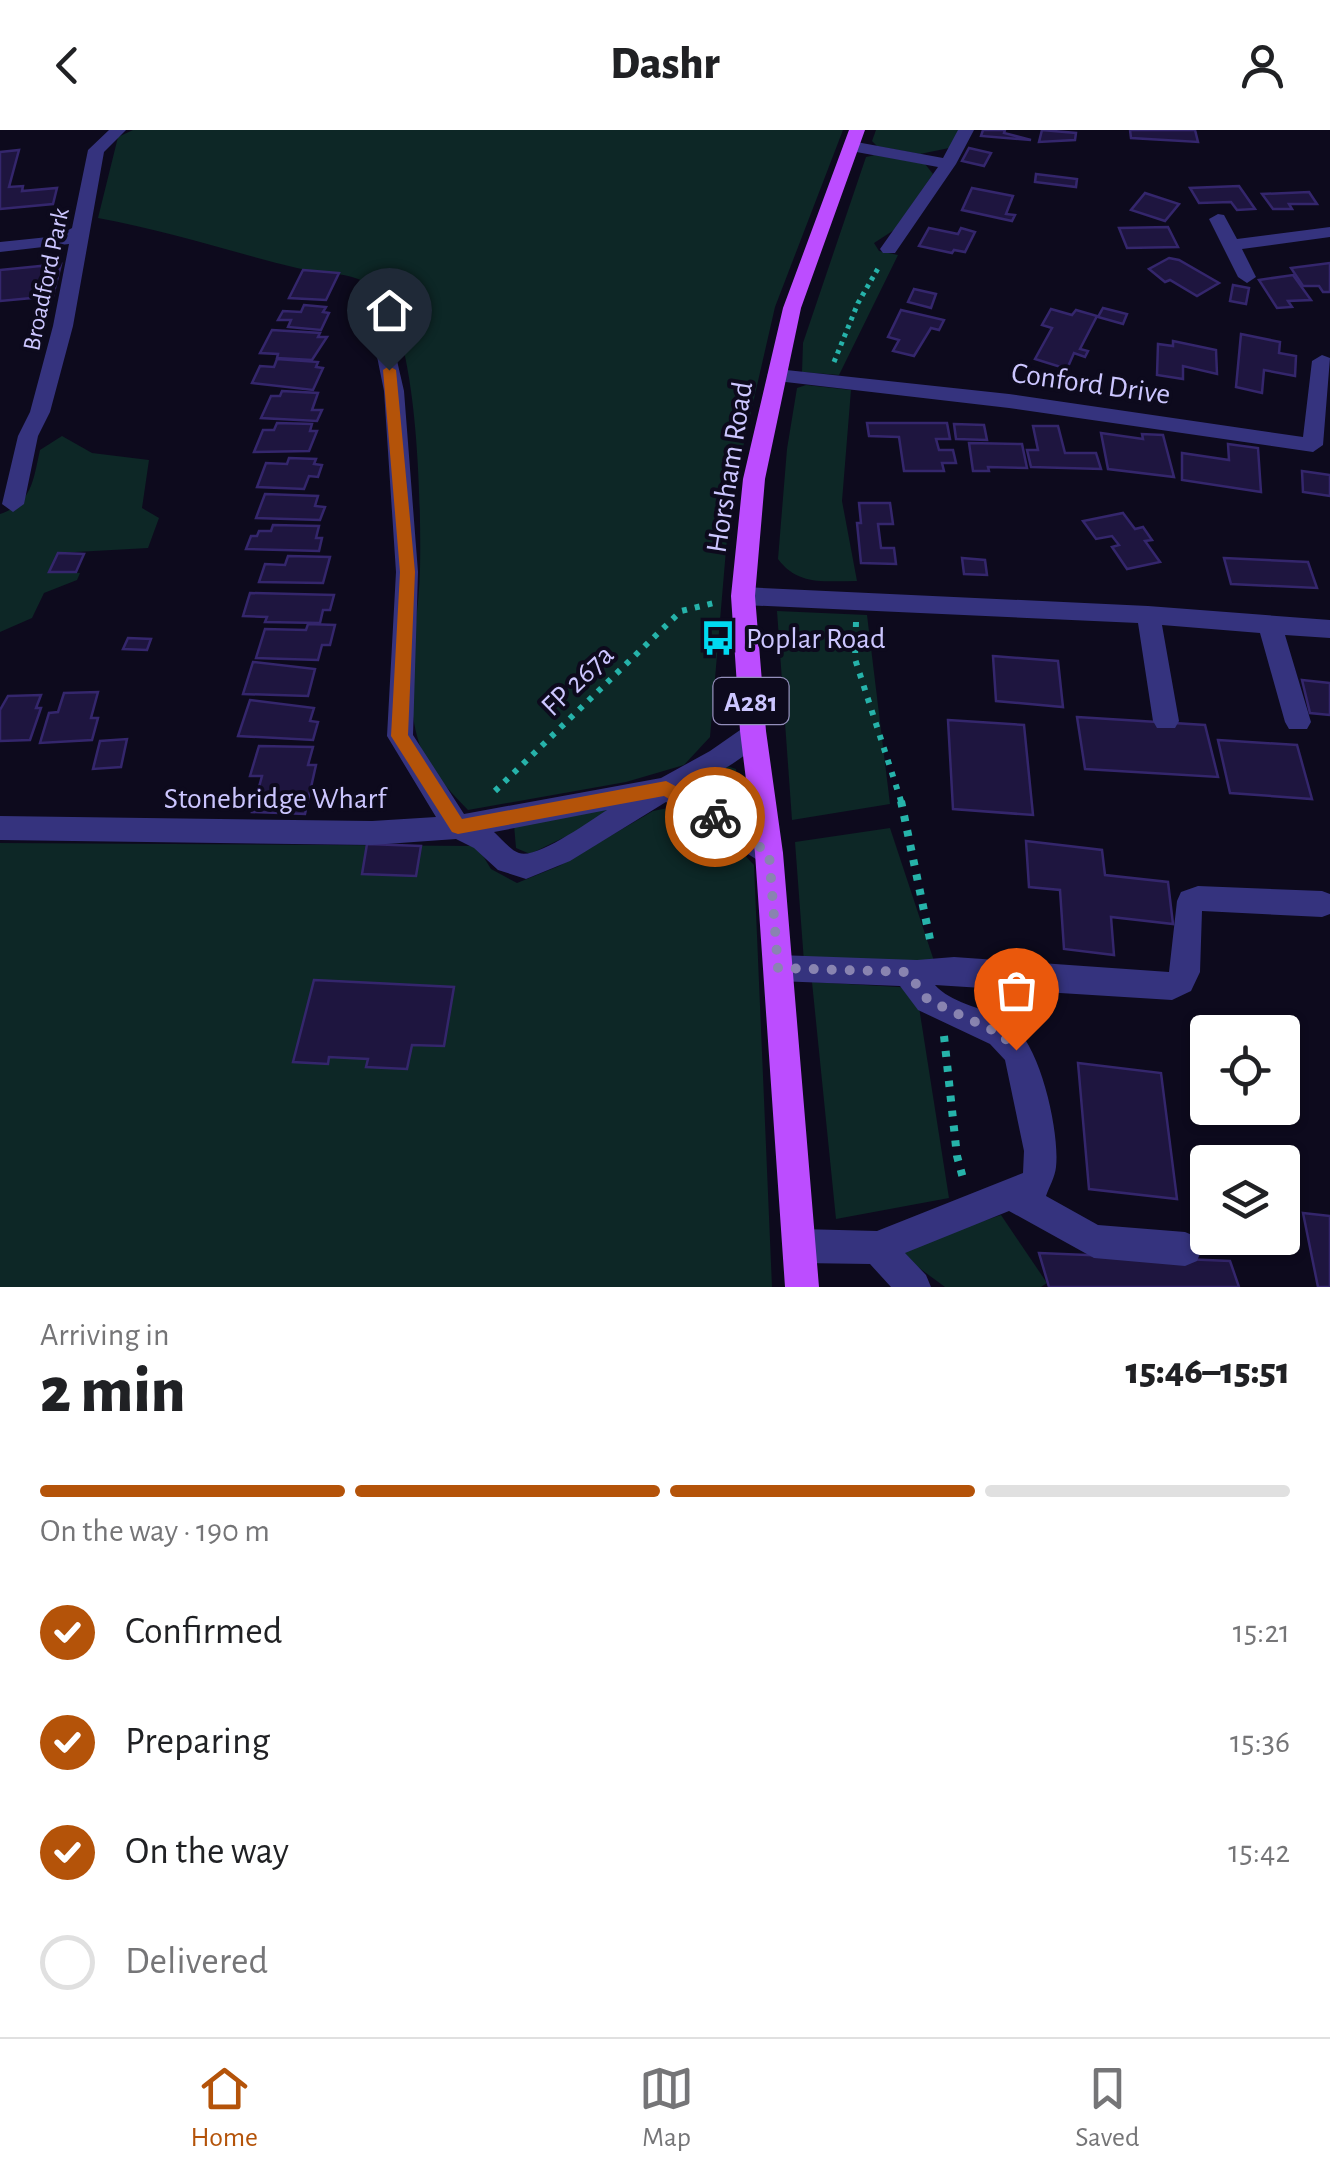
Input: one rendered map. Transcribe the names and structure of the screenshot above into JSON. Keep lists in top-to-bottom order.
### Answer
{
  "streets": {
    "main road": ["Horsham Road", "A281"],
    "street": ["Broadford Park", "Conford Drive", "Stonebridge Wharf"],
    "path": ["FP 267a"]
  },
  "crossings": [
    ["Conford Drive", "Horsham Road"],
    ["Horsham Road", "FP 267a"],
    ["Horsham Road", "Stonebridge Wharf"],
    ["FP 267a", "Stonebridge Wharf"]
  ],
  "places": {
    "bus stop": ["Poplar Road"]
  },
  "page": {
    "header": "Dashr",
    "heading": ["2 min", "Arriving in", "15:46–15:51"],
    "bar": "On the way · 190 m",
    "list": [
      ["Confirmed", "15:21"],
      ["Preparing", "15:36"],
      ["On the way", "15:42"],
      "Delivered"
    ],
    "tabs": ["Home", "Map", "Saved"]
  }
}
